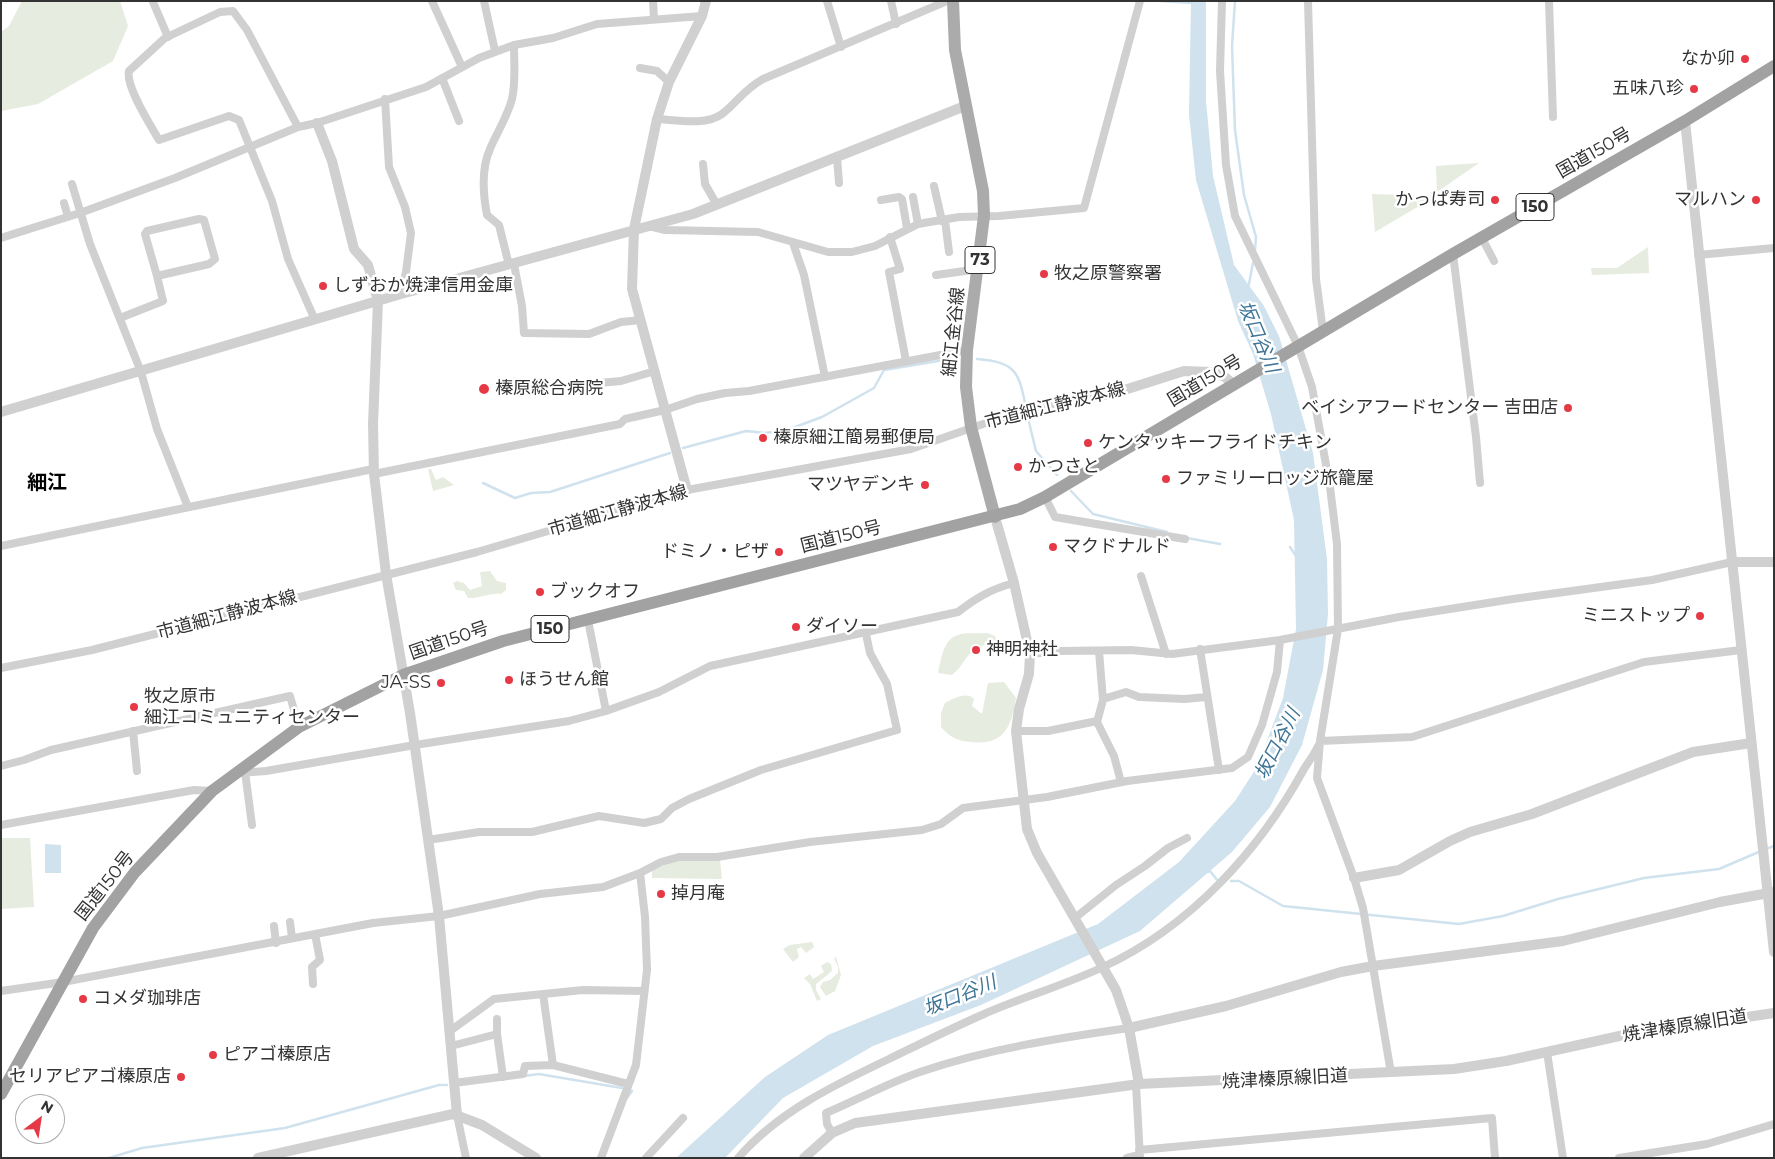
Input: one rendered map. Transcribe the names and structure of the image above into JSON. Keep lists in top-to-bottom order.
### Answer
{
  "streets": {
    "highway": ["国道150号", "150"],
    "main road": ["73", "細江金谷線"],
    "street": ["市道細江静波本線", "焼津榛原線旧道"]
  },
  "crossings": [
    ["国道150号", "細江金谷線"],
    ["国道150号", "市道細江静波本線"],
    ["細江金谷線", "市道細江静波本線"]
  ],
  "districts": ["細江"],
  "water": ["坂口谷川"],
  "places": [
    "なか卯",
    "五味八珍",
    "かっぱ寿司",
    "マルハン",
    "牧之原警察署",
    "しずおか焼津信用金庫",
    "榛原総合病院",
    "ベイシアフードセンター 吉田店",
    "榛原細江簡易郵便局",
    "ケンタッキーフライドチキン",
    "かつさと",
    "ファミリーロッジ旅籠屋",
    "マツヤデンキ",
    "マクドナルド",
    "ドミノ・ピザ",
    "ブックオフ",
    "ミニストップ",
    "ダイソー",
    "神明神社",
    "ほうせん館",
    "JA-SS",
    "牧之原市 細江コミュニティセンター",
    "掉月庵",
    "コメダ珈琲店",
    "ピアゴ榛原店",
    "セリアピアゴ榛原店"
  ],
  "north": "top right"
}
